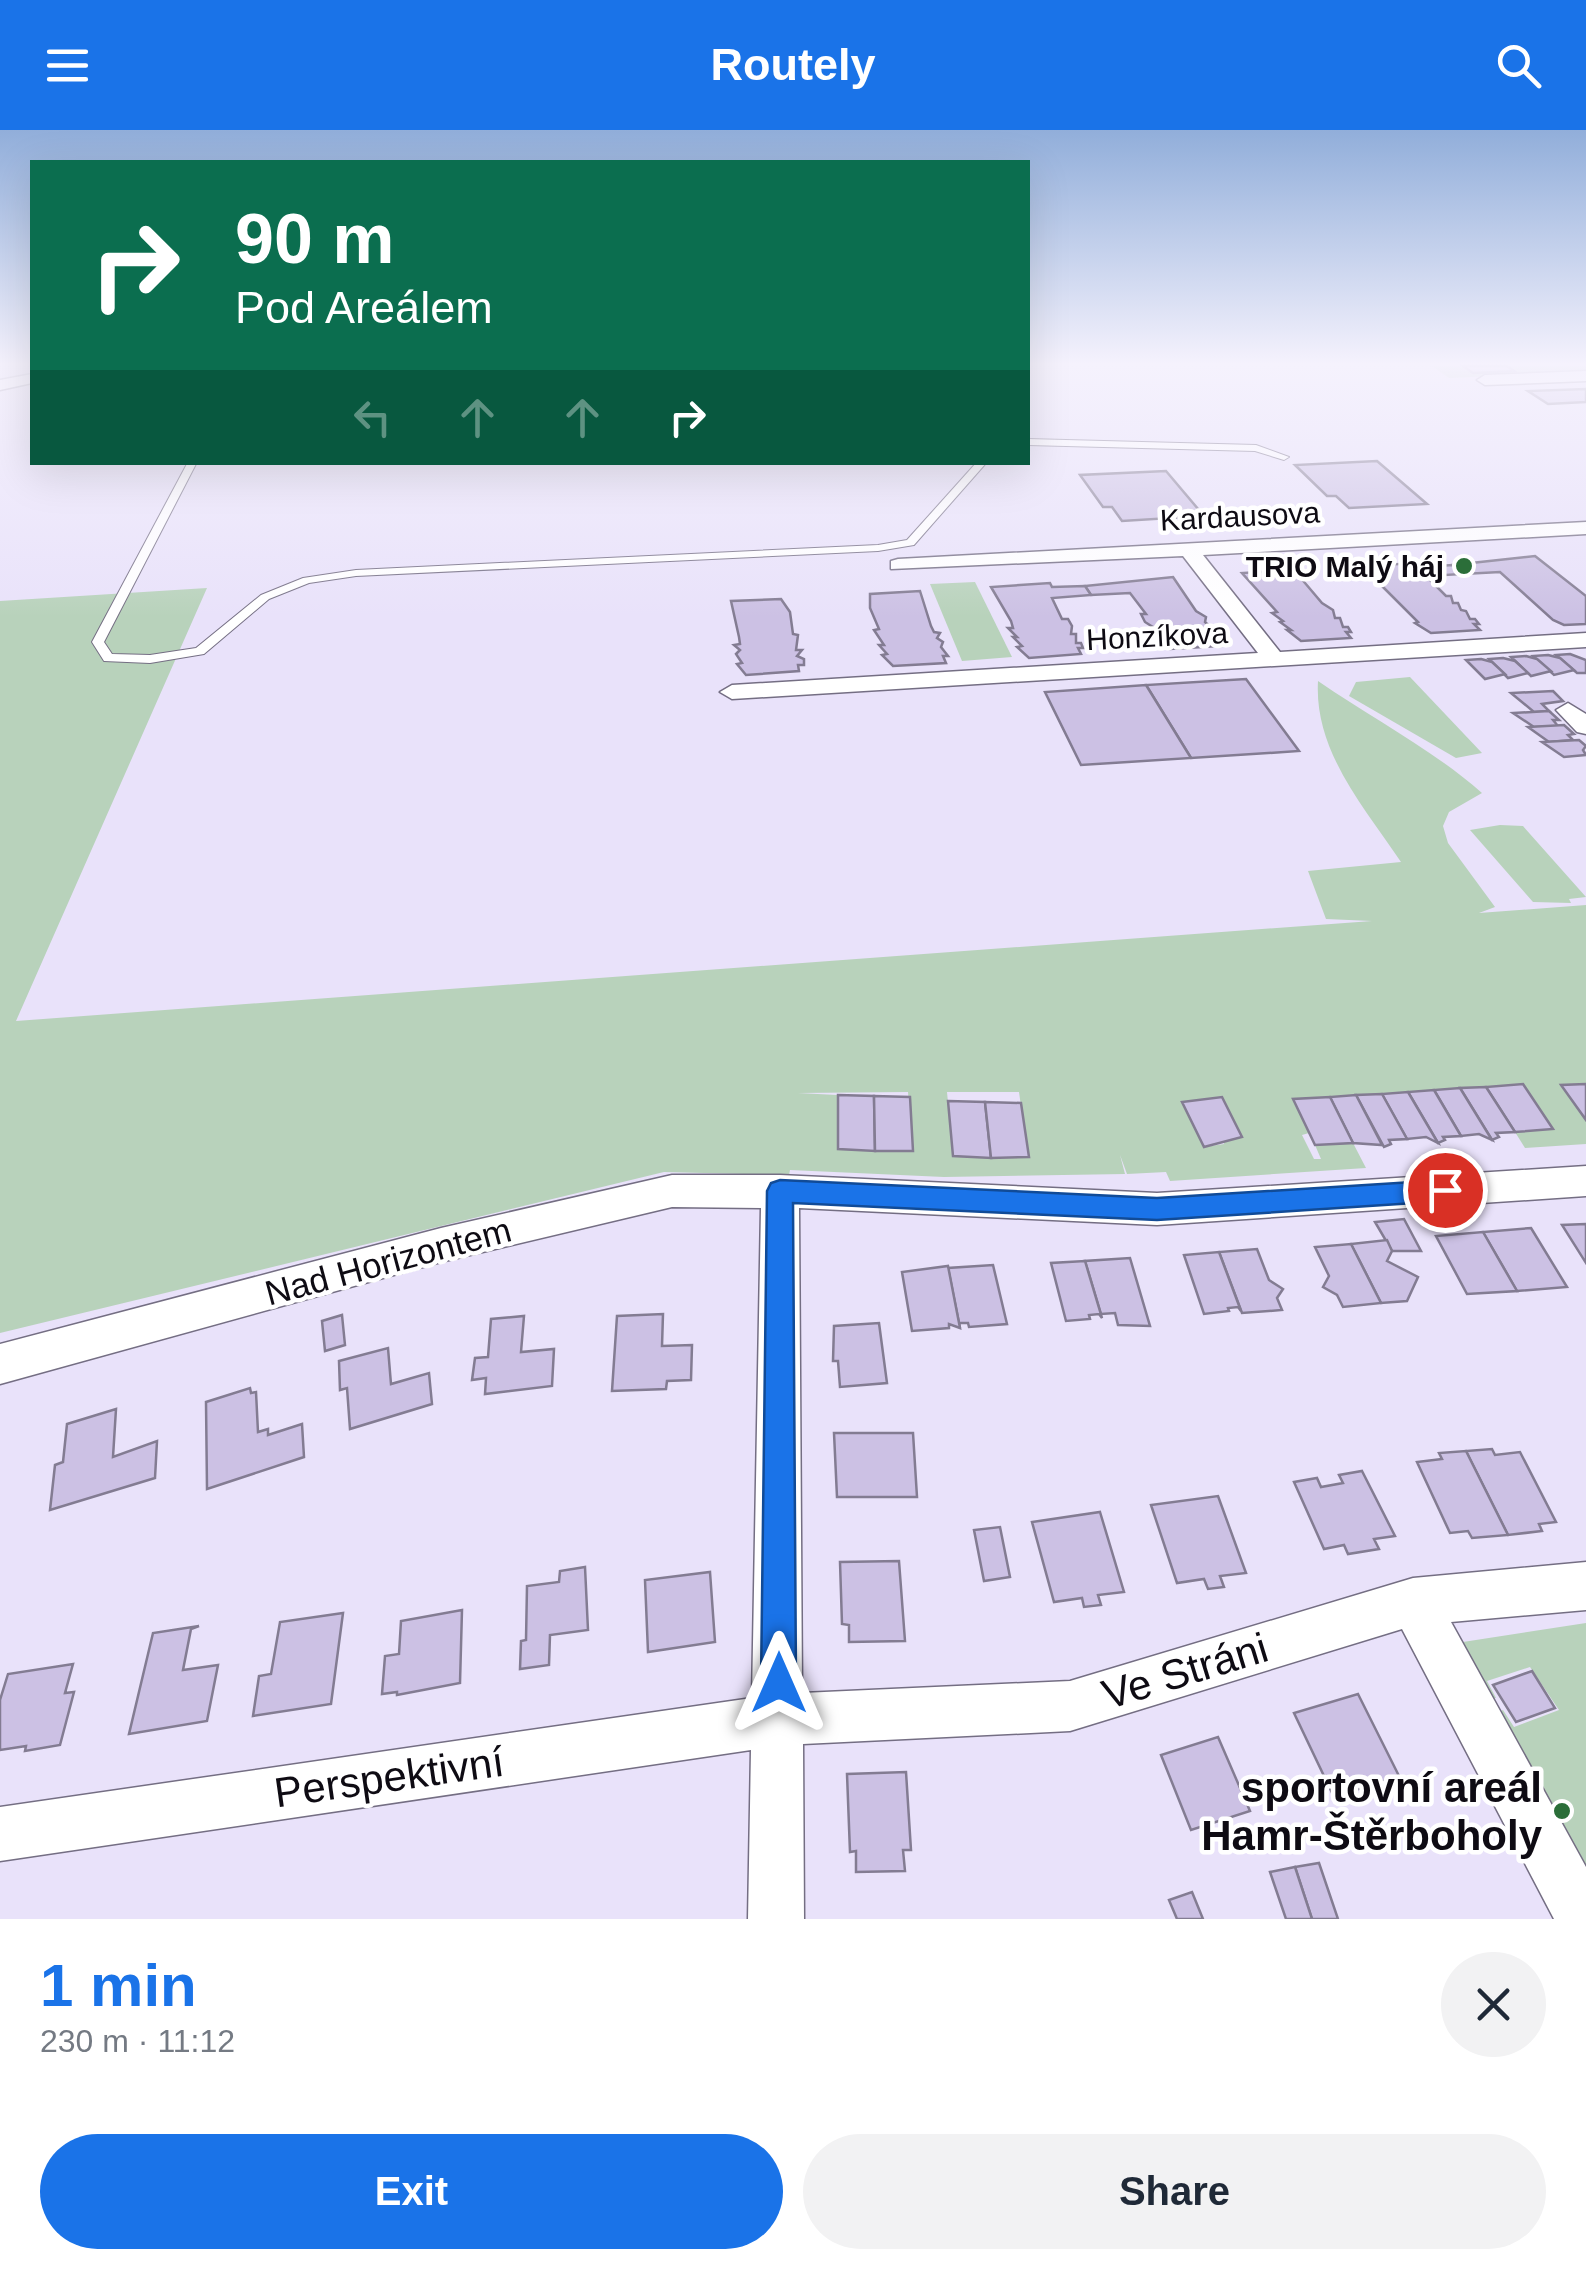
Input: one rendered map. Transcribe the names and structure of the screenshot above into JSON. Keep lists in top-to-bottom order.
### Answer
{
  "streets": {
    "street": [
      "Kardausova",
      "Honzíkova",
      "Nad Horizontem",
      "Ve Stráni",
      "Perspektivní"
    ]
  },
  "crossings": [
    ["Ve Stráni", "Perspektivní"]
  ],
  "places": ["TRIO Malý háj", "sportovní areál Hamr-Štěrboholy"],
  "page": {
    "header": "Routely",
    "turn": ["90 m", "Pod Areálem"],
    "heading": ["1 min", "230 m · 11:12"],
    "buttons": ["Exit", "Share"]
  }
}
